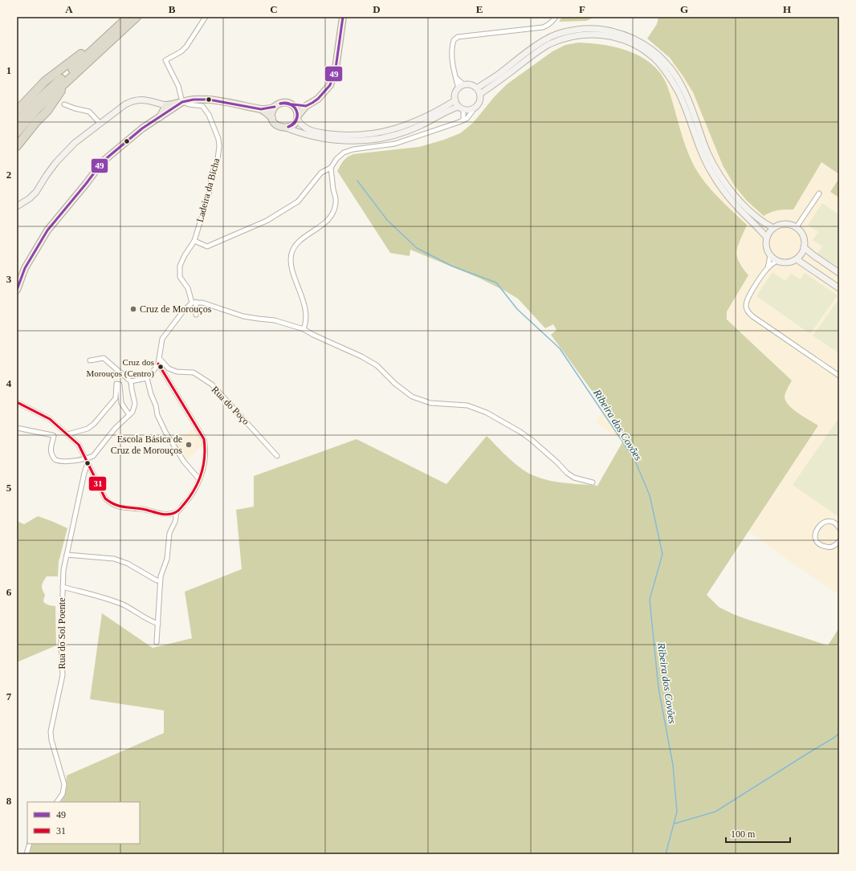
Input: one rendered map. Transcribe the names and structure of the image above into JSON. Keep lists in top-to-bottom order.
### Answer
{
  "streets": {
    "street": ["Ladeira da Bicha", "Rua do Poço", "Rua do Sol Poente"]
  },
  "water": ["Ribeira dos Covões"],
  "places": ["Cruz de Morouços", "Cruz dos Morouços (Centro)", "Escola Básica de Cruz de Morouços"],
  "lines": ["transit line 49", "transit line 31"],
  "legend": ["49", "31"],
  "scale_bar": "100 m",
  "grid": {
    "columns": [
      "A",
      "B",
      "C",
      "D",
      "E",
      "F",
      "G",
      "H"
    ],
    "rows": [
      "1",
      "2",
      "3",
      "4",
      "5",
      "6",
      "7",
      "8"
    ]
  }
}
